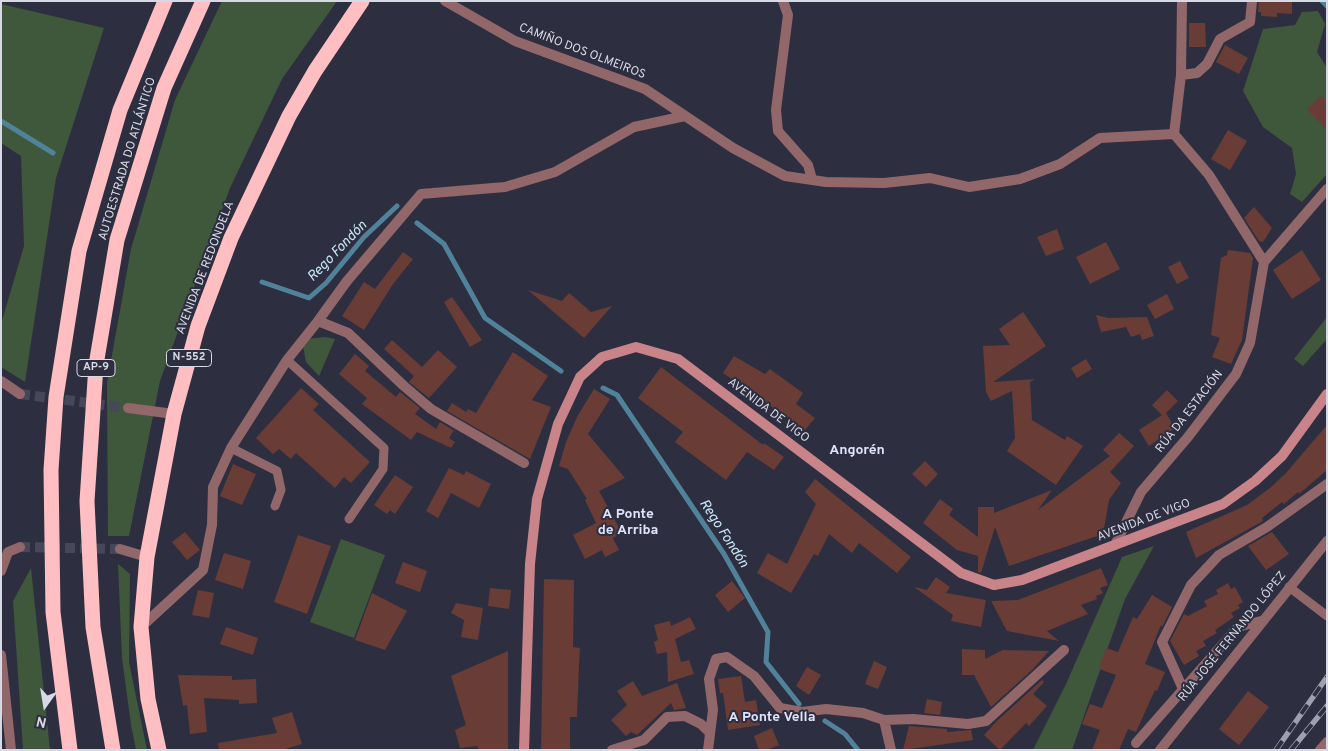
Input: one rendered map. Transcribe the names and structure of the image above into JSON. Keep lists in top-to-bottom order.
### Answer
{
  "streets": {
    "highway": [
      "AUTOESTRADA DO ATLÁNTICO",
      "AVENIDA DE REDONDELA",
      "N-552",
      "AP-9"
    ],
    "main road": ["AVENIDA DE VIGO"],
    "street": ["CAMIÑO DOS OLMEIROS", "RÚA DA ESTACIÓN", "RÚA JOSÉ FERNANDO LÓPEZ"]
  },
  "crossings": [
    ["AVENIDA DE VIGO", "RÚA DA ESTACIÓN"]
  ],
  "districts": ["Angorén", "A Ponte de Arriba", "A Ponte Vella"],
  "water": ["Rego Fondón"],
  "north": "bottom"
}
